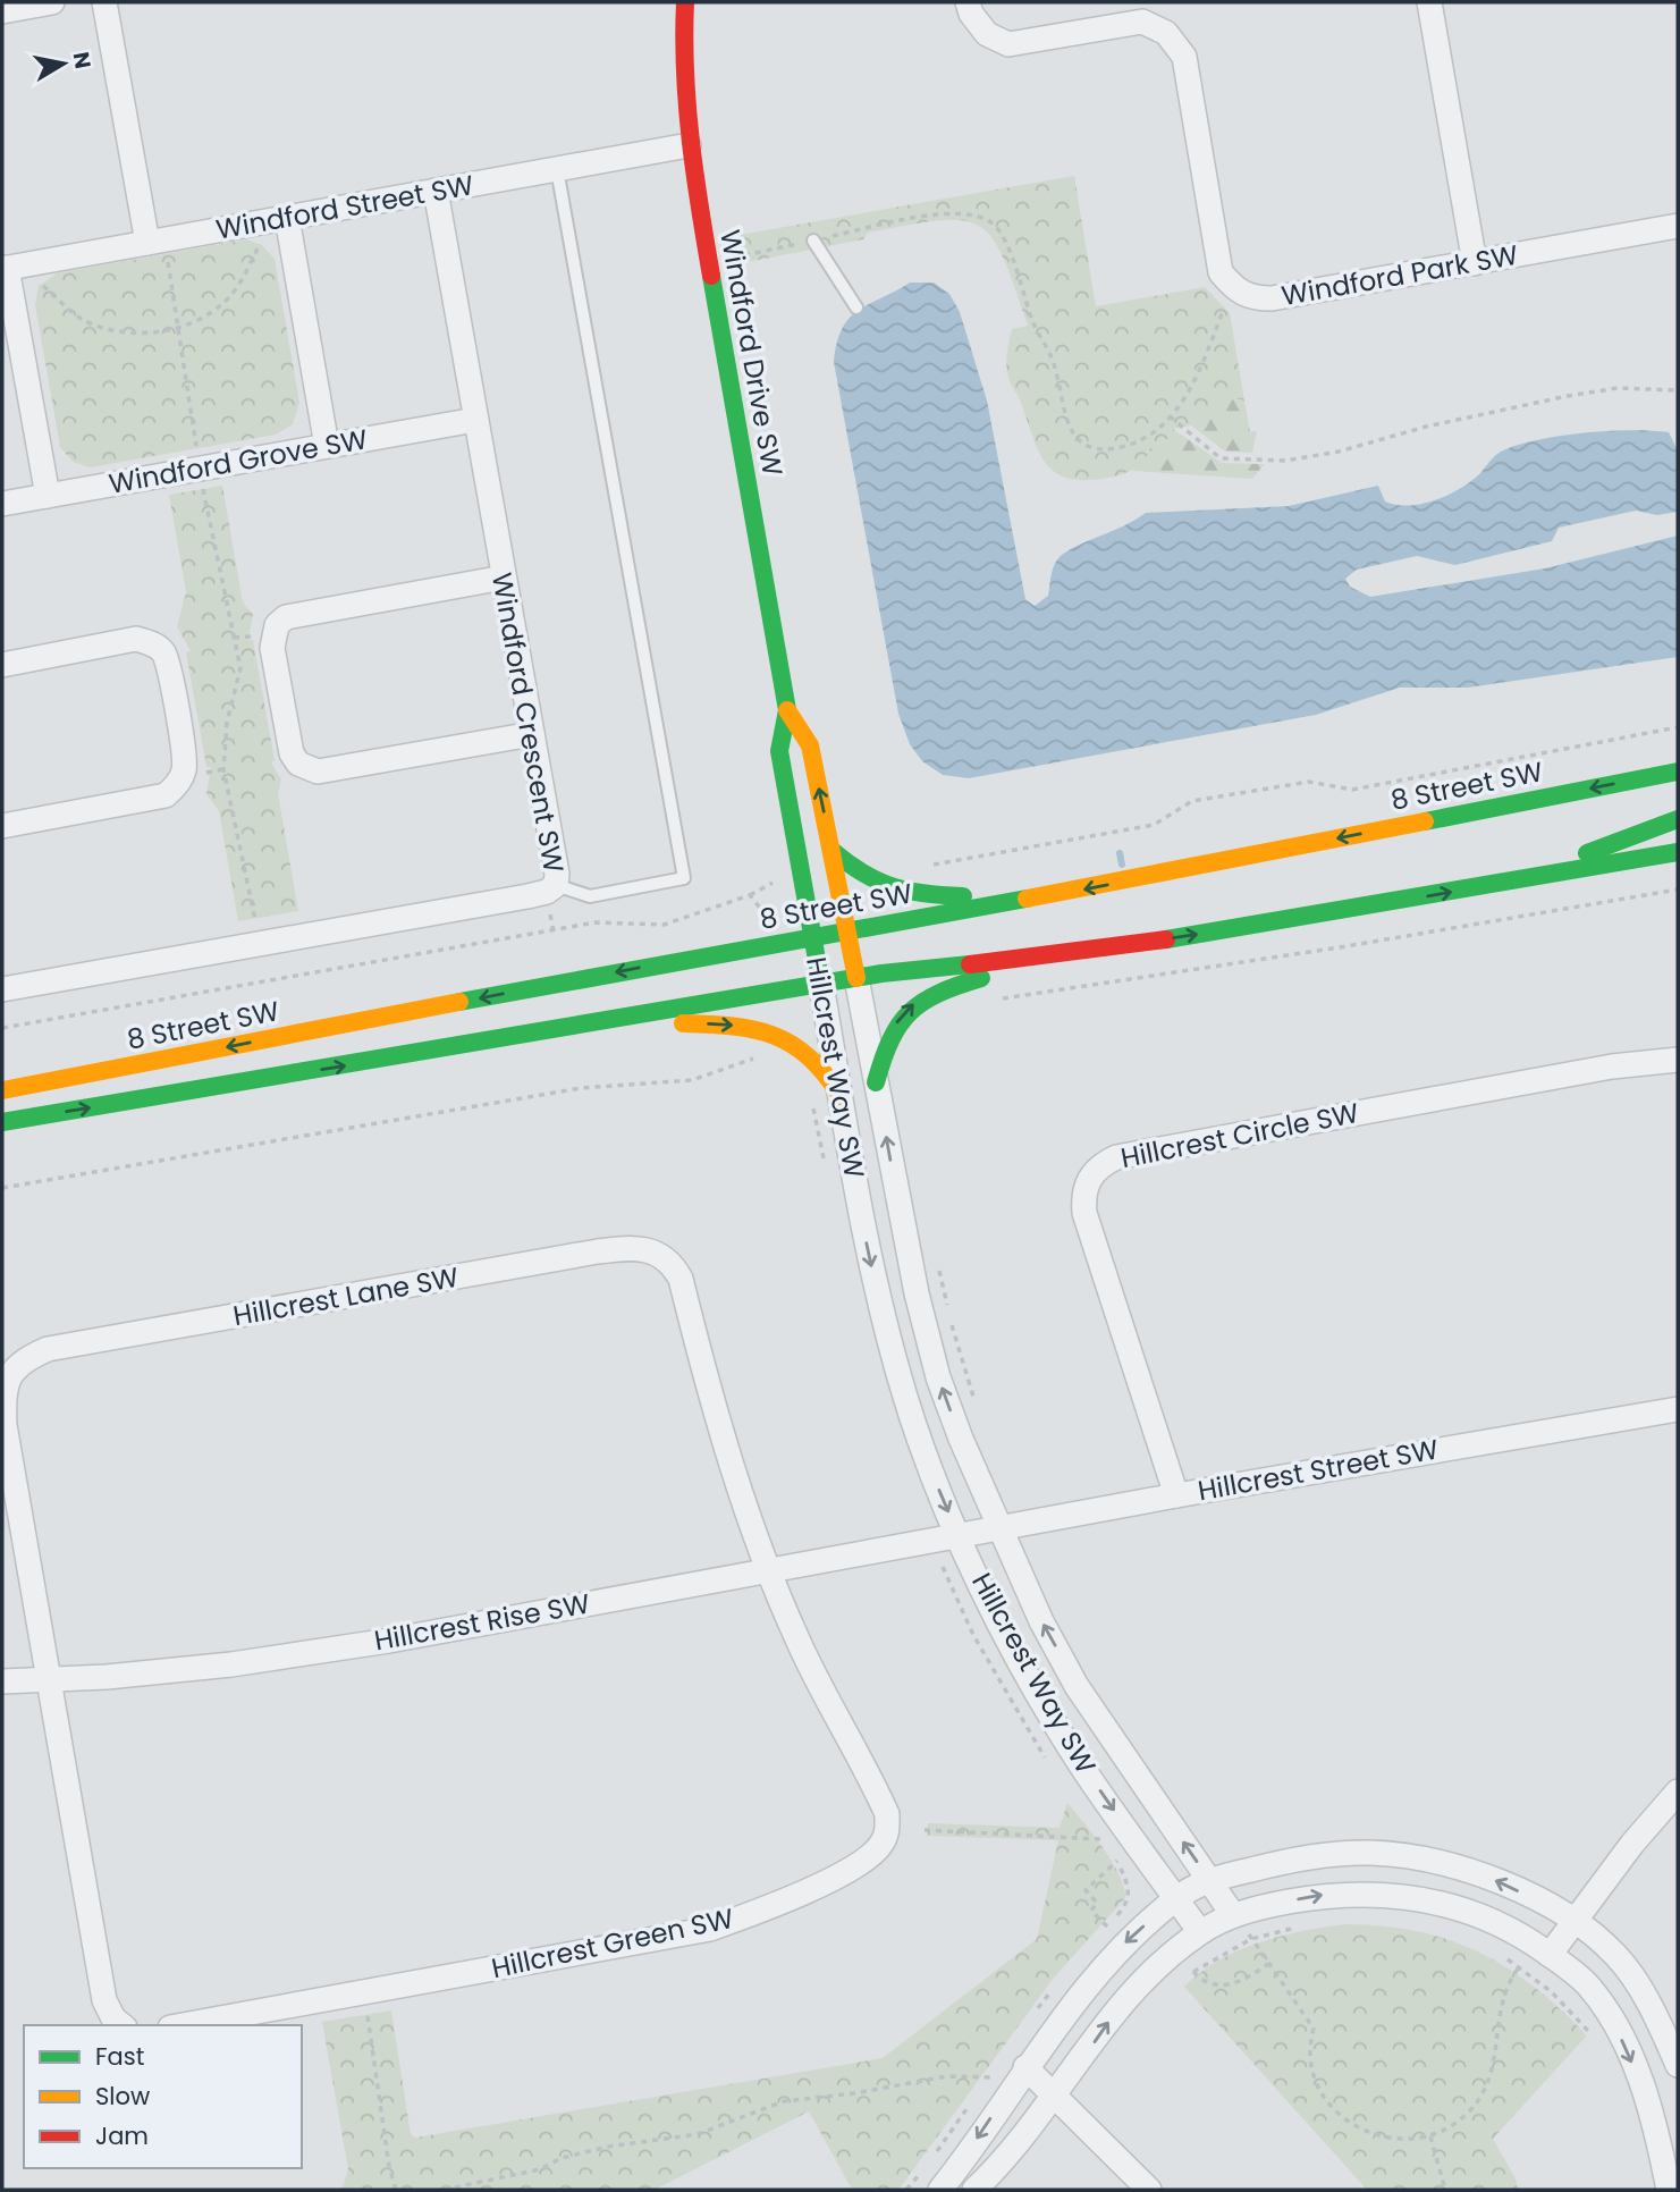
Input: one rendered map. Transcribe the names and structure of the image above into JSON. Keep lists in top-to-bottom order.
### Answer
{
  "streets": {
    "main road": ["Windford Drive SW", "8 Street SW", "Hillcrest Way SW"],
    "street": [
      "Windford Street SW",
      "Windford Park SW",
      "Windford Grove SW",
      "Windford Crescent SW",
      "Hillcrest Circle SW",
      "Hillcrest Lane SW",
      "Hillcrest Street SW",
      "Hillcrest Rise SW",
      "Hillcrest Green SW"
    ]
  },
  "crossings": [
    ["Windford Street SW", "Windford Drive SW"],
    ["Windford Street SW", "Windford Crescent SW"],
    ["Windford Drive SW", "Hillcrest Way SW"],
    ["Windford Grove SW", "Windford Crescent SW"],
    ["8 Street SW", "Hillcrest Way SW"],
    ["Hillcrest Way SW", "Hillcrest Street SW"],
    ["Hillcrest Way SW", "Hillcrest Rise SW"],
    ["Hillcrest Circle SW", "Hillcrest Street SW"],
    ["Hillcrest Lane SW", "Hillcrest Rise SW"],
    ["Hillcrest Lane SW", "Hillcrest Green SW"],
    ["Hillcrest Street SW", "Hillcrest Rise SW"],
    ["Hillcrest Rise SW", "Hillcrest Green SW"]
  ],
  "legend": ["Fast", "Slow", "Jam"],
  "north": "right"
}
